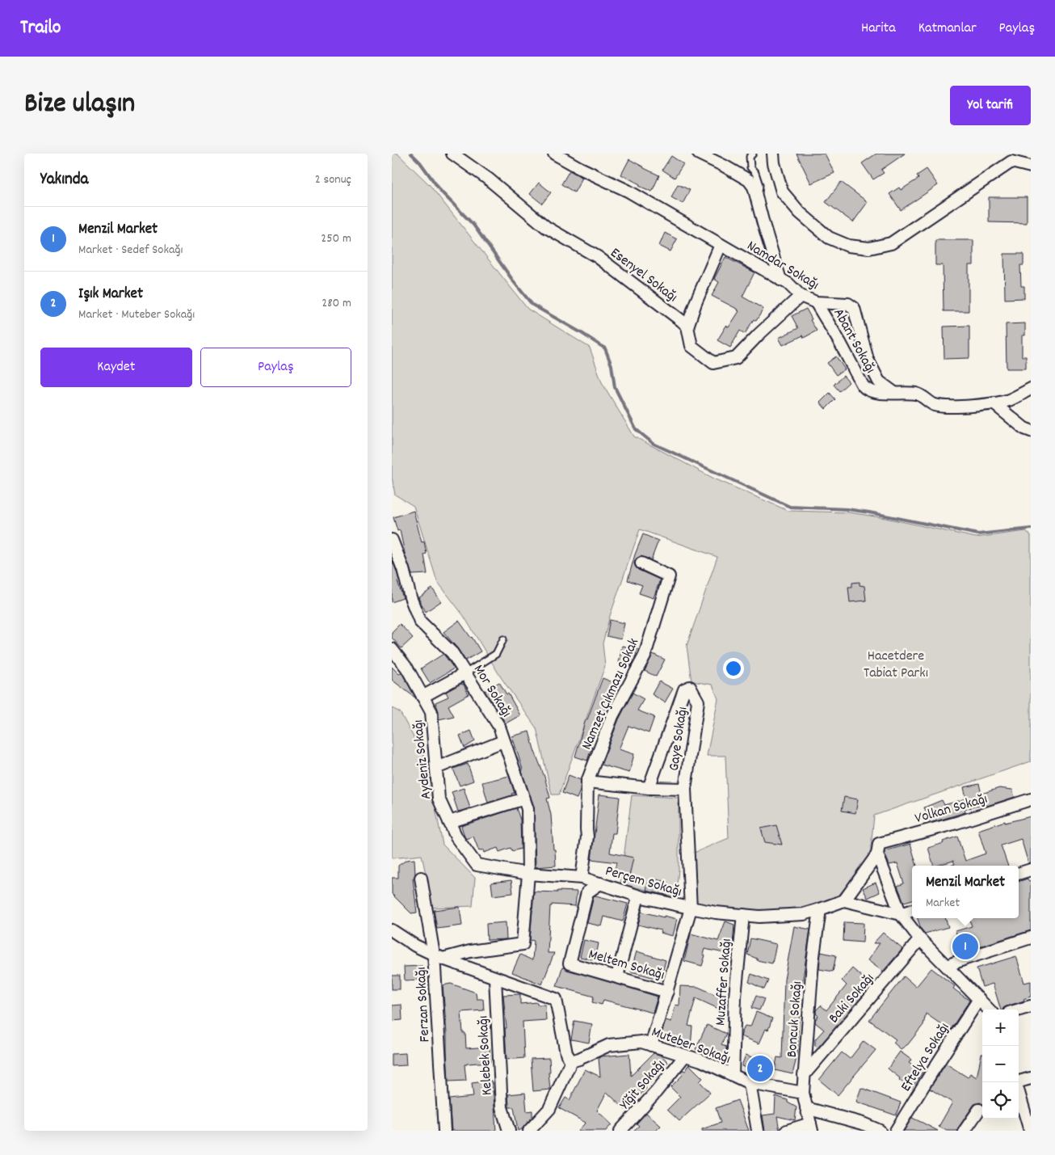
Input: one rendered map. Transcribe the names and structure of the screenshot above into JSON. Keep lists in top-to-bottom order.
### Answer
{
  "streets": {
    "street": [
      "Namdar Sokağı",
      "Esenyel Sokağı",
      "Abant Sokağı",
      "Mor Sokağı",
      "Namzet Çıkmazı Sokak",
      "Gaye Sokağı",
      "Aydeniz Sokağı",
      "Volkan Sokağı",
      "Perçem Sokağı",
      "Meltem Sokağı",
      "Muzaffer Sokağı",
      "Baki Sokağı",
      "Ferzan Sokağı",
      "Boncuk Sokağı",
      "Muteber Sokağı",
      "Kelebek Sokağı",
      "Eftelya Sokağı",
      "Yiğit Sokağı"
    ]
  },
  "crossings": [
    ["Namdar Sokağı", "Abant Sokağı"],
    ["Mor Sokağı", "Aydeniz Sokağı"],
    ["Mor Sokağı", "Perçem Sokağı"],
    ["Namzet Çıkmazı Sokak", "Perçem Sokağı"],
    ["Gaye Sokağı", "Perçem Sokağı"],
    ["Gaye Sokağı", "Meltem Sokağı"],
    ["Gaye Sokağı", "Muteber Sokağı"],
    ["Aydeniz Sokağı", "Perçem Sokağı"],
    ["Perçem Sokağı", "Meltem Sokağı"],
    ["Perçem Sokağı", "Muzaffer Sokağı"],
    ["Perçem Sokağı", "Boncuk Sokağı"],
    ["Muzaffer Sokağı", "Muteber Sokağı"],
    ["Baki Sokağı", "Boncuk Sokağı"],
    ["Boncuk Sokağı", "Muteber Sokağı"],
    ["Muteber Sokağı", "Yiğit Sokağı"]
  ],
  "parks": ["Hacetdere Tabiat Parkı"],
  "page": {
    "header": "Trailo",
    "nav": ["Harita", "Katmanlar", "Paylaş"],
    "title": "Bize ulaşın",
    "buttons": [
      "Yol tarifi",
      ["Kaydet", "Paylaş"]
    ],
    "heading": ["Yakında", "2 sonuç"],
    "list": [
      {
        "mark": "1",
        "name": "Menzil Market",
        "note": "Market · Sedef Sokağı",
        "value": "250 m"
      },
      {
        "mark": "2",
        "name": "Işık Market",
        "note": "Market · Muteber Sokağı",
        "value": "280 m"
      }
    ],
    "popup": ["Menzil Market", "Market"],
    "pins": ["1", "2"],
    "map_buttons": ["+", "−"]
  }
}
